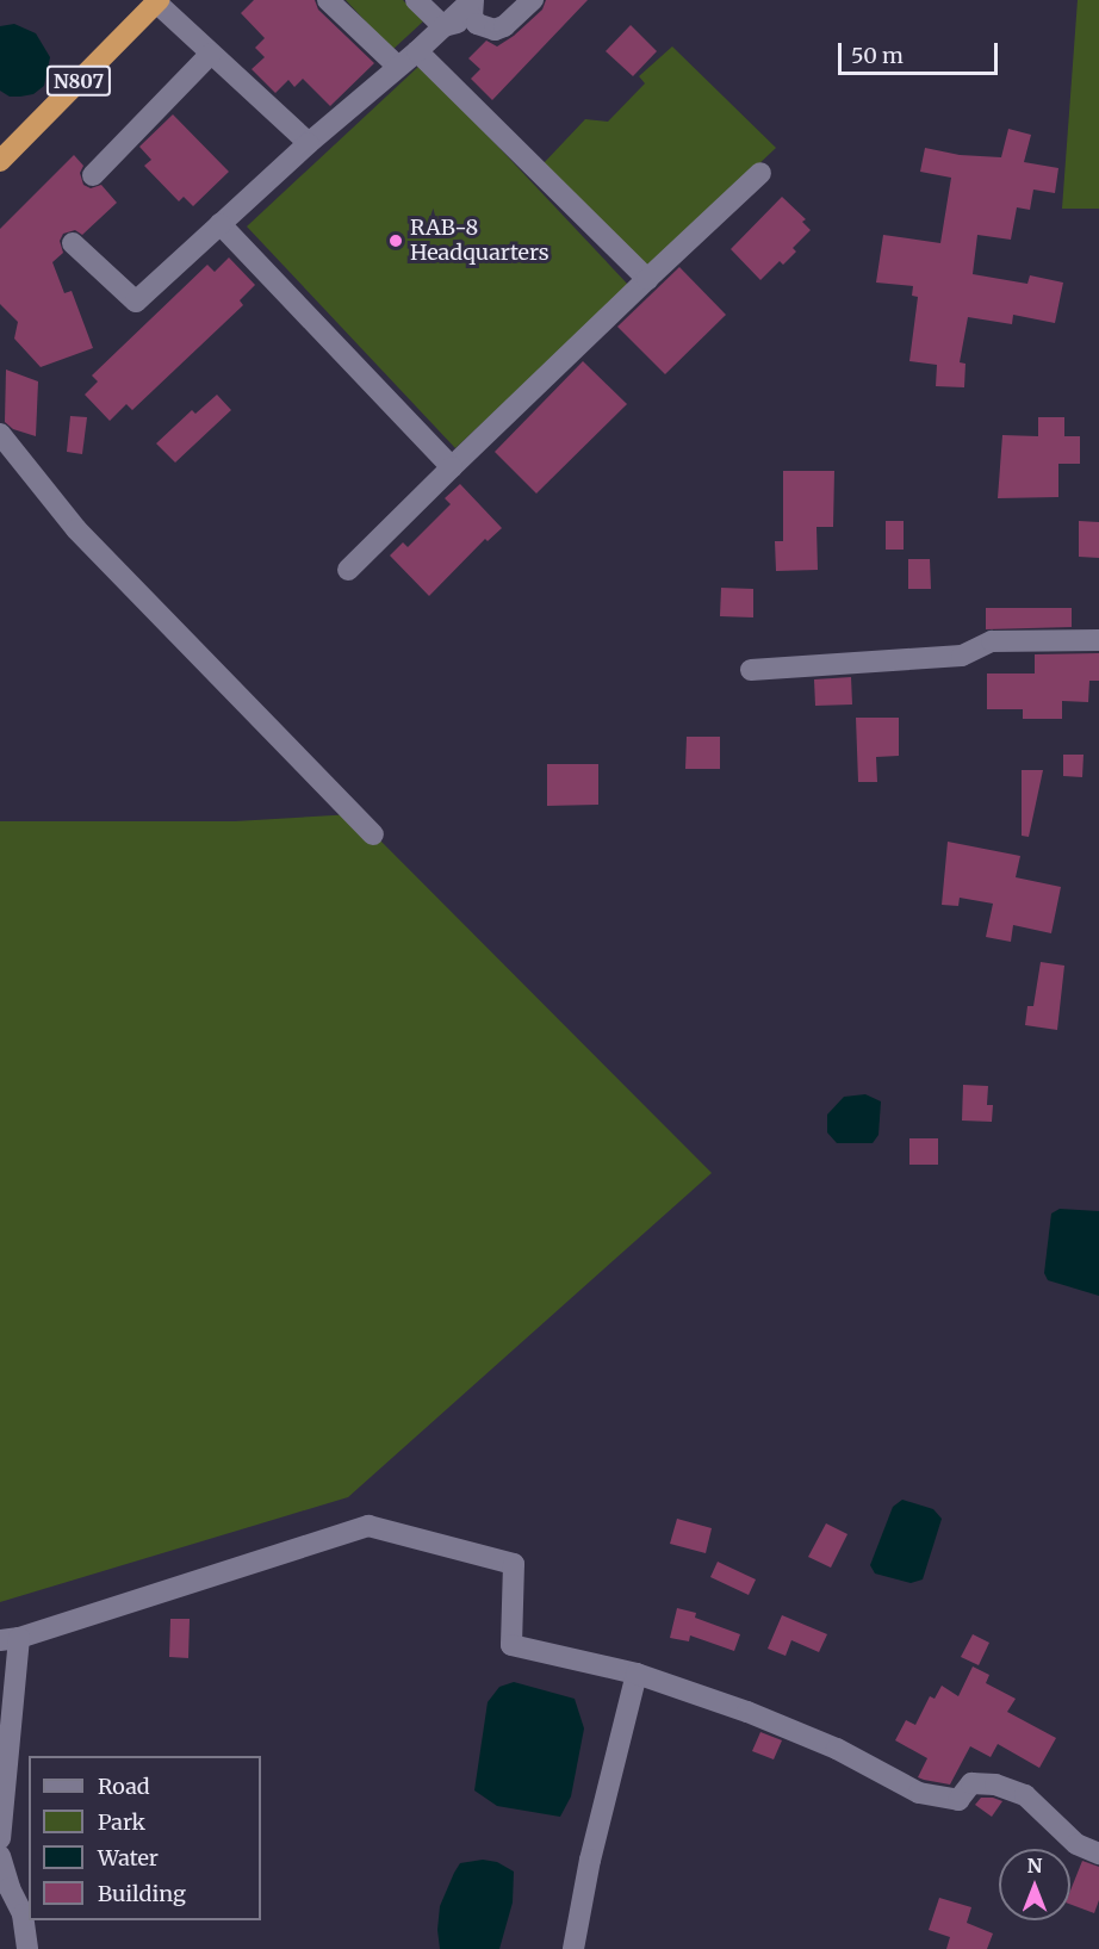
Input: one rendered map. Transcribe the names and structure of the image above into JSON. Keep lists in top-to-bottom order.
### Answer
{
  "streets": {
    "highway": ["N807"]
  },
  "places": ["RAB-8 Headquarters"],
  "legend": [
    "Road",
    "Park",
    "Water",
    "Building"
  ],
  "scale_bar": "50 m",
  "north": "top"
}
